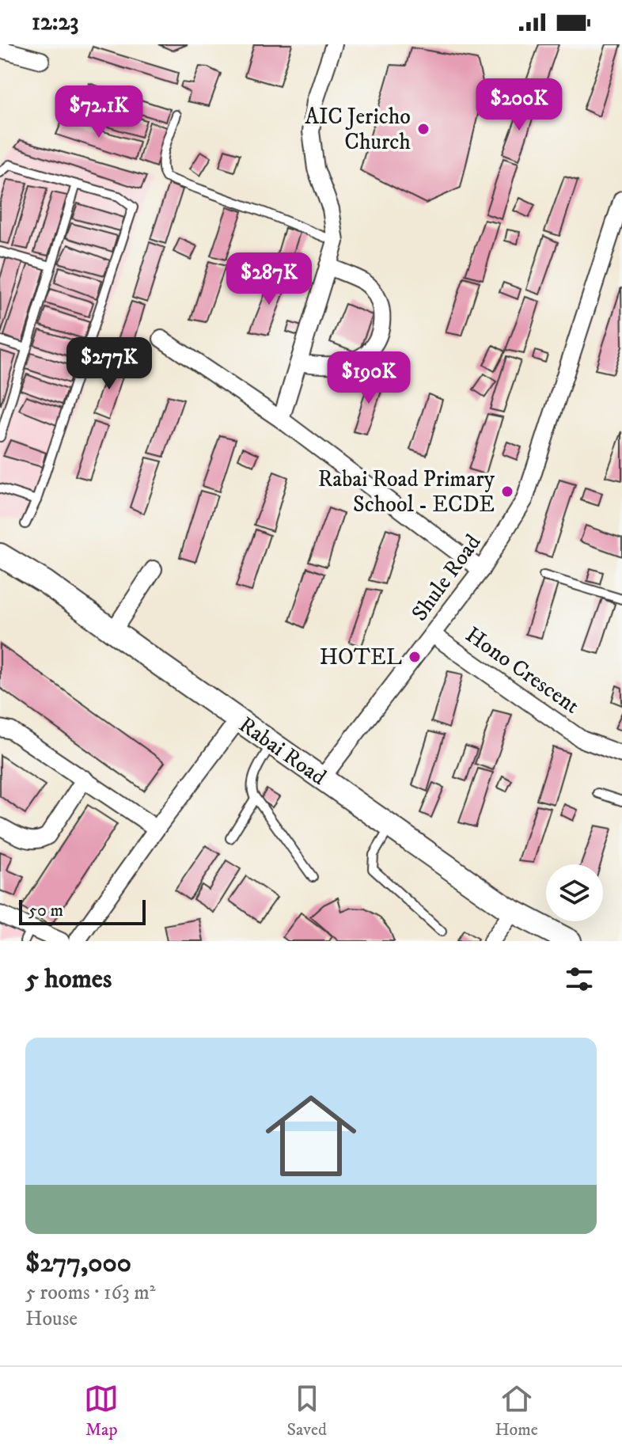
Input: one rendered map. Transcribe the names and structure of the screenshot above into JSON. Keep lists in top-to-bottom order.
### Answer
{
  "streets": {
    "main road": ["Rabai Road"],
    "street": ["Shule Road", "Hono Crescent"]
  },
  "crossings": [
    ["Shule Road", "Hono Crescent"],
    ["Shule Road", "Rabai Road"]
  ],
  "places": ["AIC Jericho Church", "Rabai Road Primary School - ECDE", "HOTEL"],
  "scale_bar": "50 m",
  "page": {
    "status": "12:23",
    "price": [
      "$200K",
      "$72.1K",
      "$287K",
      "$277K",
      "$190K"
    ],
    "scale": "50 m",
    "heading": "5 homes",
    "list": [
      {
        "name": "$277,000",
        "note": "5 rooms · 163 m² · House"
      }
    ],
    "tabs": ["Map", "Saved", "Home"]
  }
}
